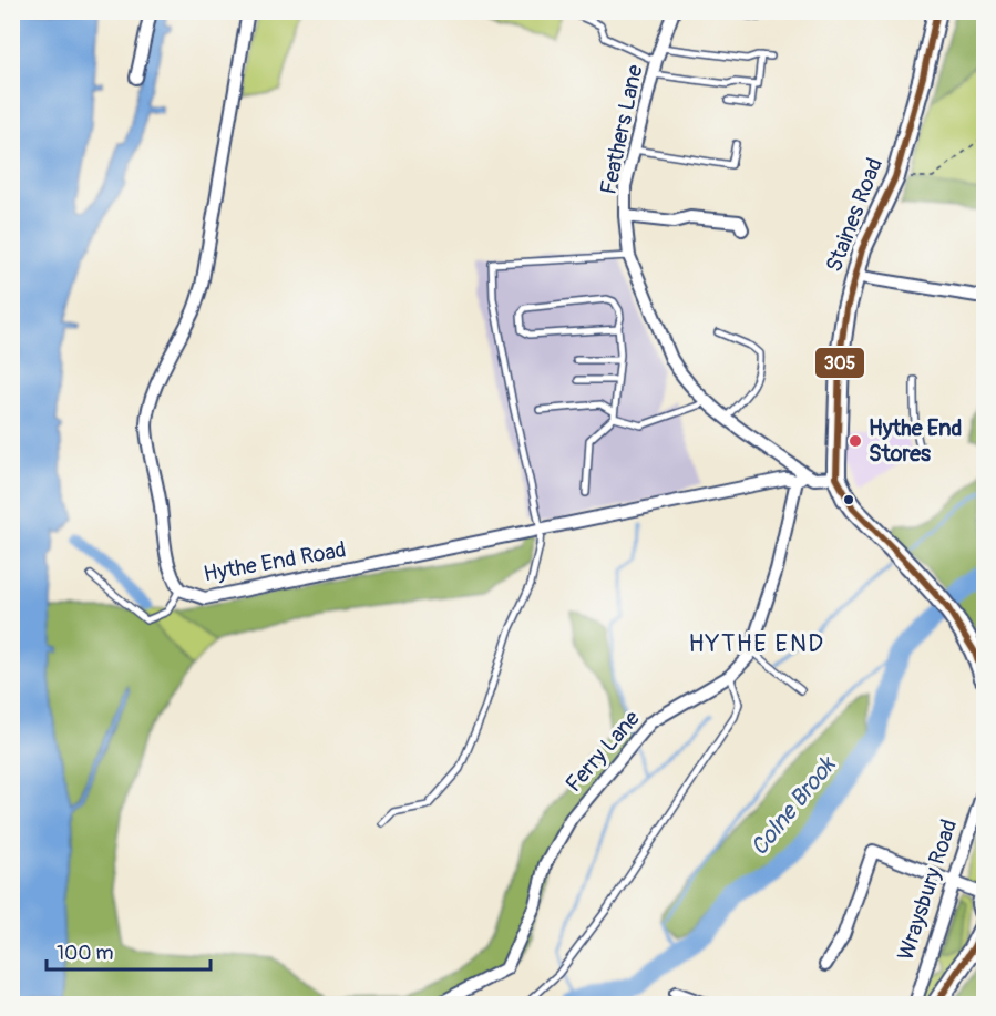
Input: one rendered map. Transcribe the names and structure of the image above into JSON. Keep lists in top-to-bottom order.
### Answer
{
  "streets": {
    "main road": ["Staines Road"],
    "street": [
      "Feathers Lane",
      "Hythe End Road",
      "Ferry Lane",
      "Wraysbury Road"
    ]
  },
  "crossings": [
    ["Feathers Lane", "Staines Road"],
    ["Feathers Lane", "Hythe End Road"],
    ["Feathers Lane", "Ferry Lane"],
    ["Hythe End Road", "Ferry Lane"]
  ],
  "districts": ["HYTHE END"],
  "water": ["Colne Brook"],
  "places": ["Hythe End Stores"],
  "lines": ["transit line 305"],
  "scale_bar": "100 m"
}
